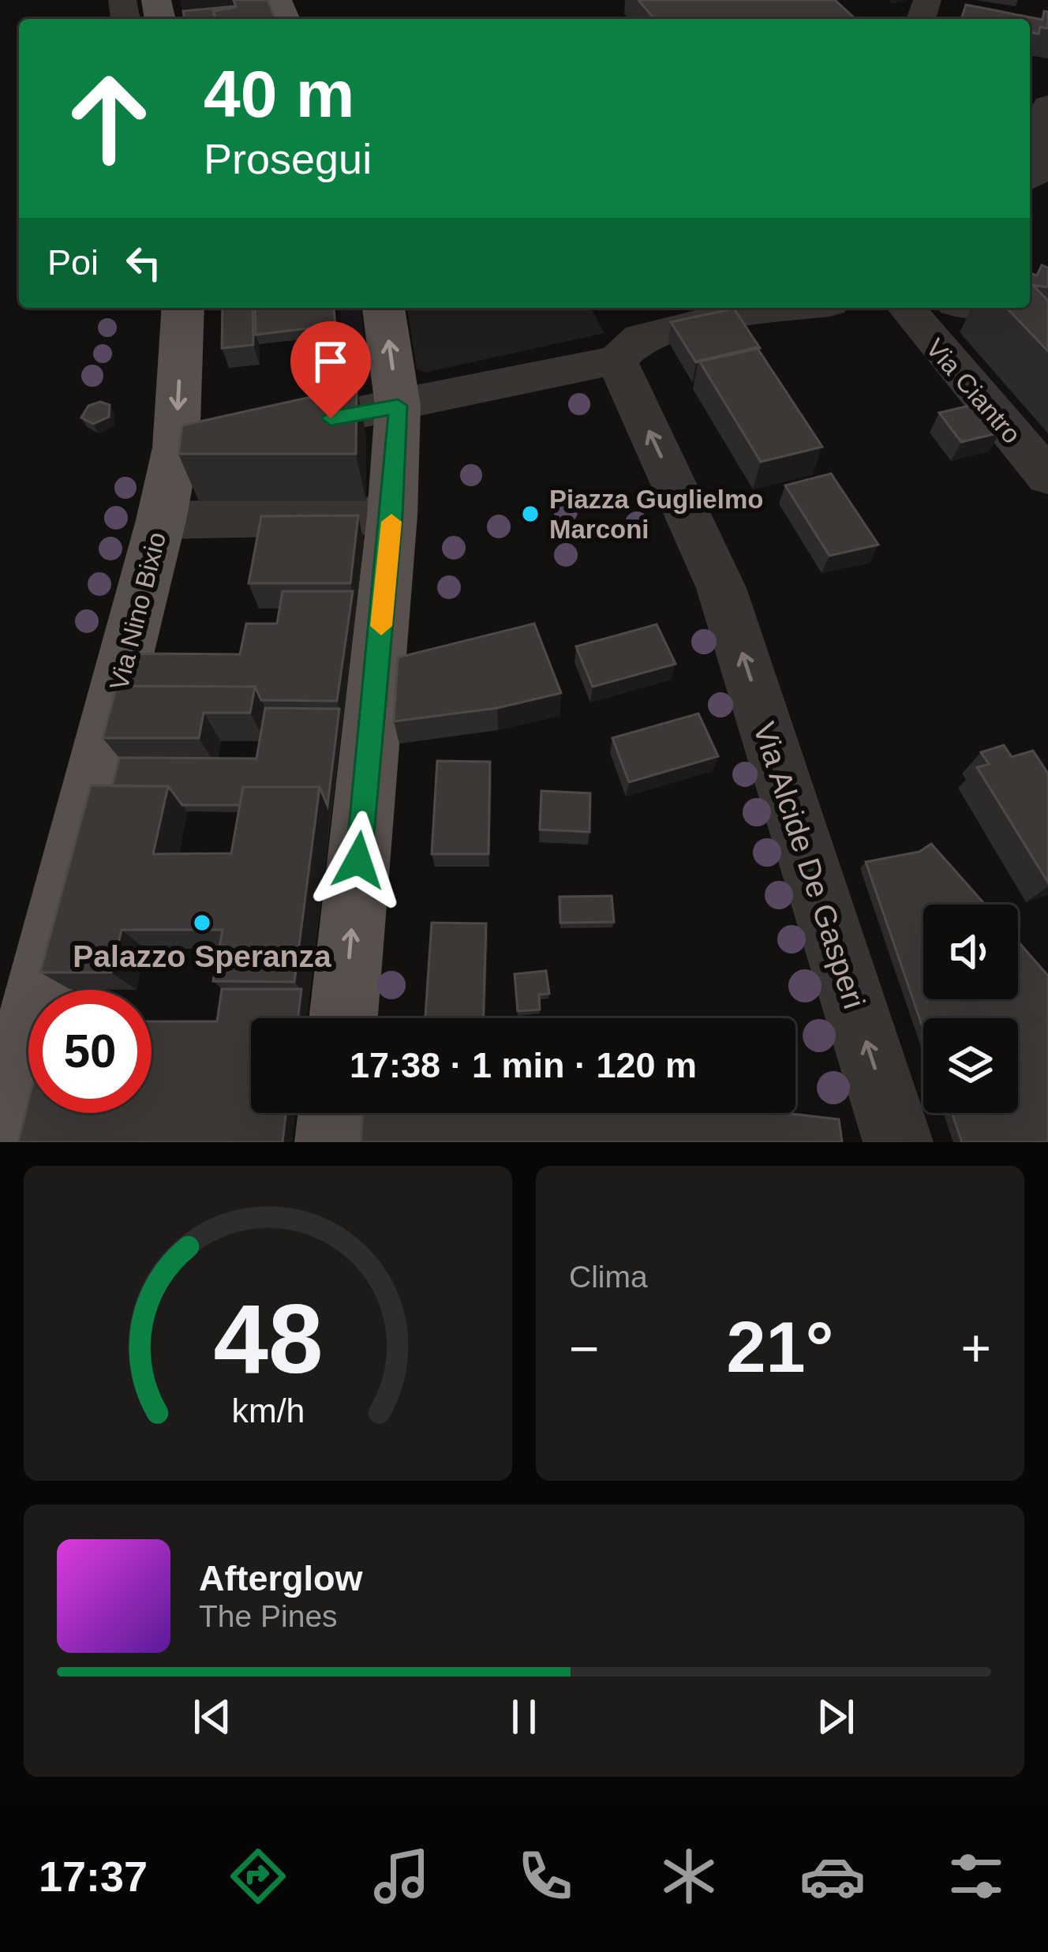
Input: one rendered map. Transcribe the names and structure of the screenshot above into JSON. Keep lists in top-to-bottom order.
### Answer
{
  "streets": {
    "main road": ["Via Nino Bixio"],
    "street": ["Via Ciantro", "Via Alcide De Gasperi"]
  },
  "one_way": ["Via Alcide De Gasperi"],
  "places": ["Piazza Guglielmo Marconi", "Palazzo Speranza"],
  "page": {
    "turn": ["40 m", "Prosegui"],
    "then": "Poi",
    "limit": "50",
    "trip": "17:38 · 1 min · 120 m",
    "tile": "Clima",
    "heat": ["−", "21°", "+"],
    "song": ["Afterglow", "The Pines"],
    "tabs": "17:37",
    "gauge": ["48", "km/h"]
  }
}
